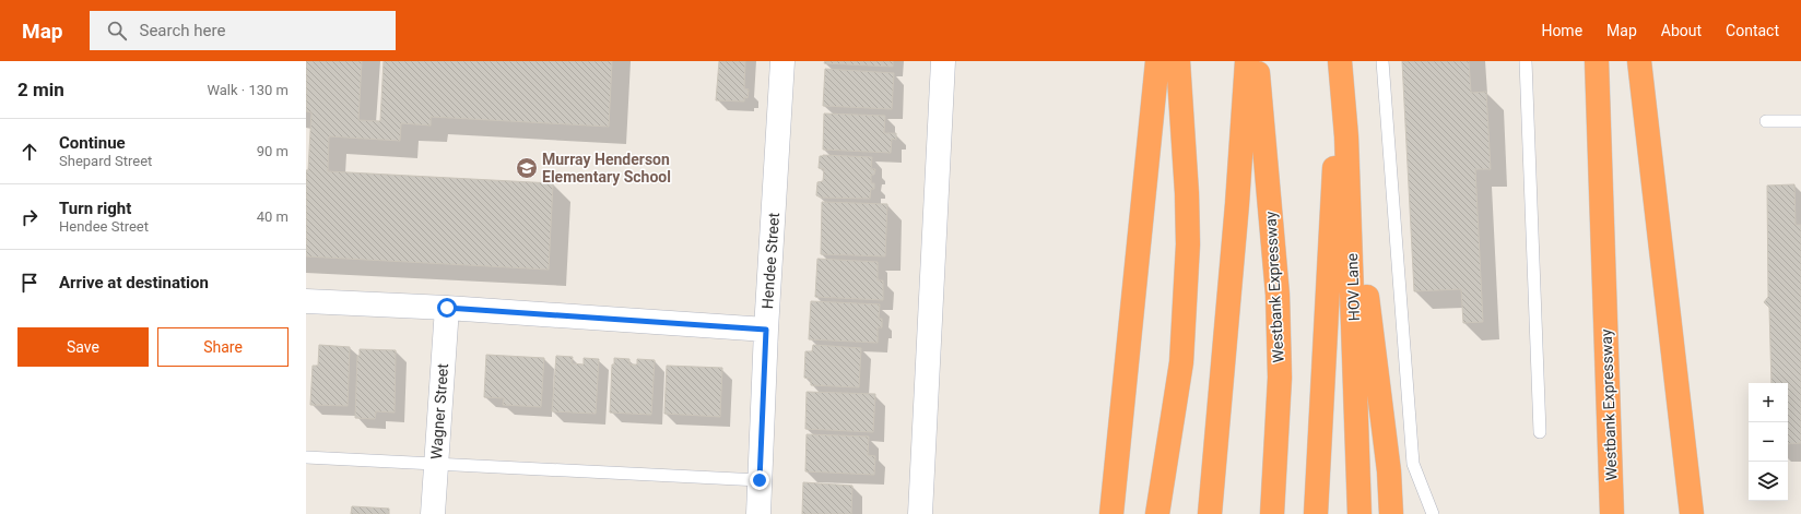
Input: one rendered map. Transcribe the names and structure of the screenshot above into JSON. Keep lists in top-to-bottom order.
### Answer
{
  "streets": {
    "highway": ["Westbank Expressway", "HOV Lane"],
    "street": ["Hendee Street", "Wagner Street"]
  },
  "places": {
    "school or university": ["Murray Henderson Elementary School"]
  },
  "page": {
    "header": "Map",
    "search": "Search here",
    "nav": [
      "Home",
      "Map",
      "About",
      "Contact"
    ],
    "heading": ["2 min", "Walk · 130 m"],
    "list": [
      ["Continue", "Shepard Street", "90 m"],
      ["Turn right", "Hendee Street", "40 m"],
      "Arrive at destination"
    ],
    "buttons": ["Save", "Share"],
    "map_buttons": ["+", "−"]
  }
}
